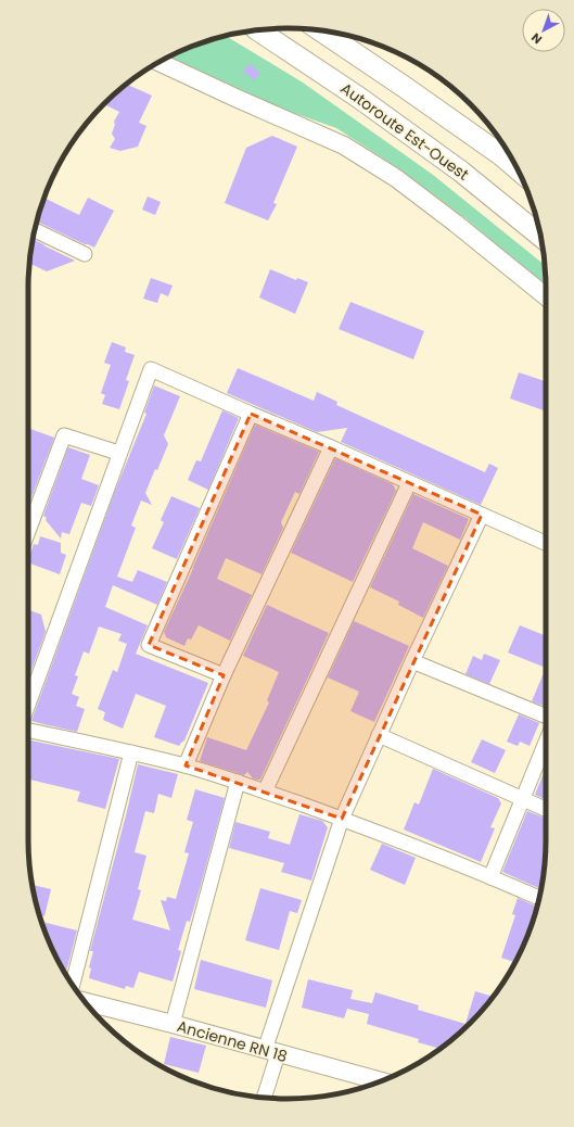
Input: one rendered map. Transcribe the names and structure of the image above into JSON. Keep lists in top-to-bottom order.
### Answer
{
  "streets": {
    "highway": ["Autoroute Est-Ouest"],
    "main road": ["Ancienne RN 18"]
  },
  "north": "bottom left"
}
